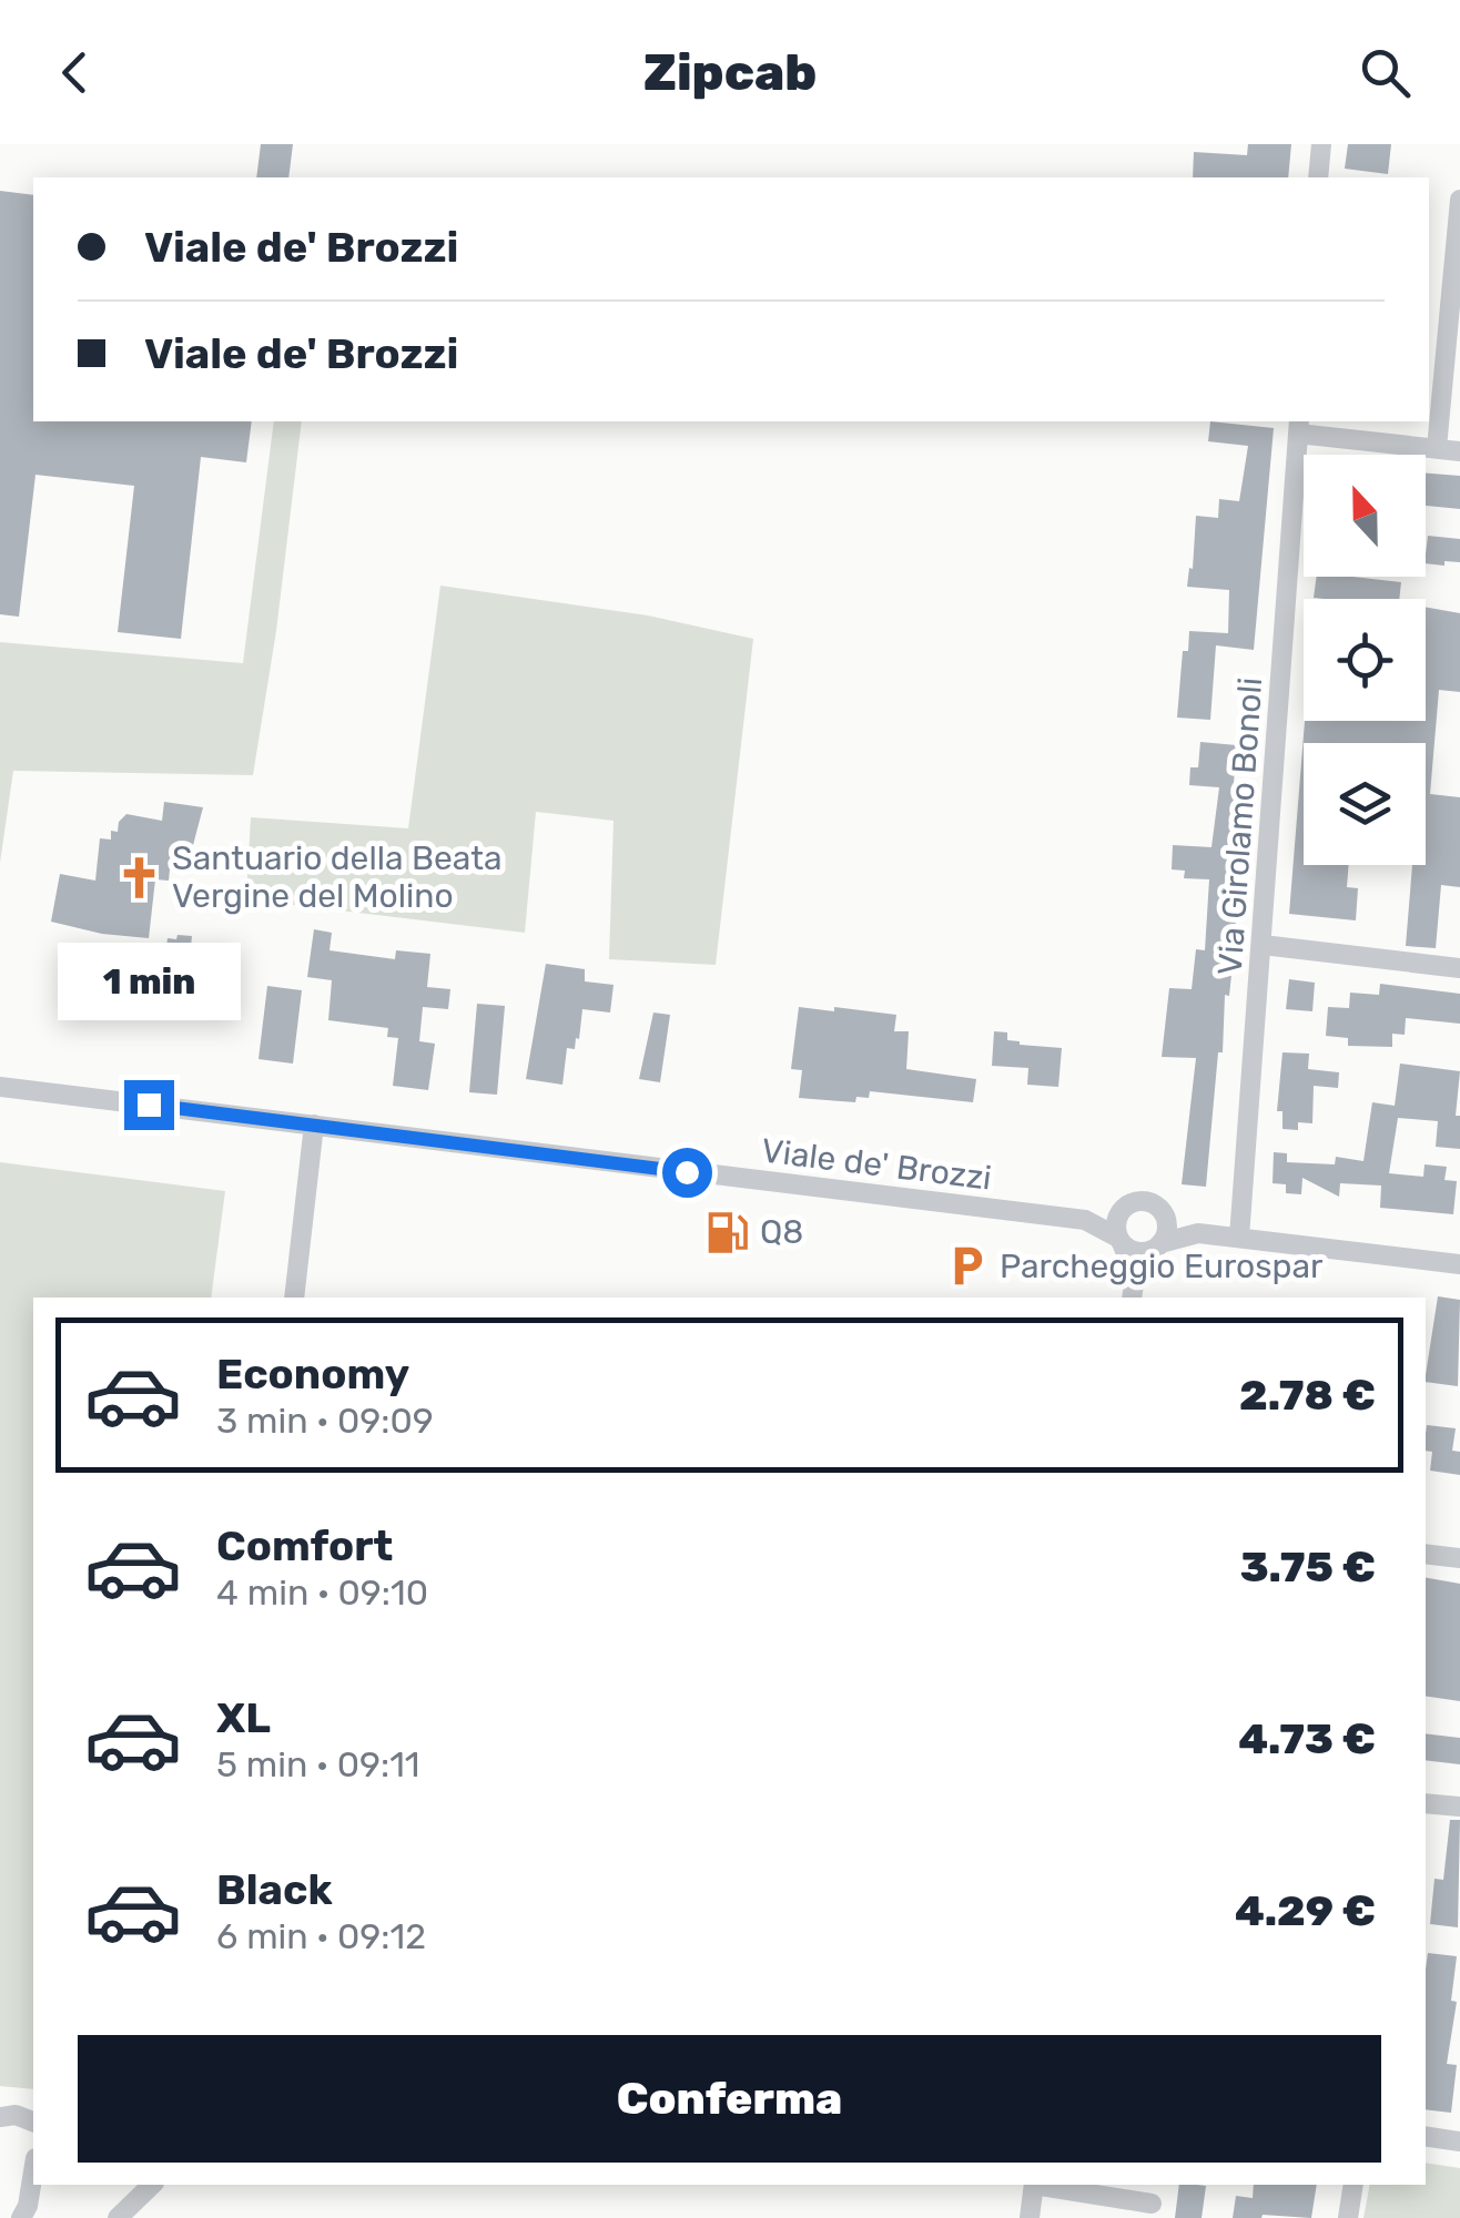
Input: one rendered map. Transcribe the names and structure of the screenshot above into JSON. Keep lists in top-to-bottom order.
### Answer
{
  "streets": {
    "street": ["Via Girolamo Bonoli", "Viale de' Brozzi"]
  },
  "crossings": [
    ["Via Girolamo Bonoli", "Viale de' Brozzi"]
  ],
  "places": {
    "church": ["Santuario della Beata Vergine del Molino"],
    "fuel station": ["Q8"],
    "parking": ["Parcheggio Eurospar"]
  },
  "north": "top",
  "page": {
    "header": "Zipcab",
    "banner": ["Viale de' Brozzi", "Viale de' Brozzi"],
    "bubble": "1 min",
    "list": [
      {
        "name": "Economy",
        "note": "3 min · 09:09",
        "value": "2.78 €"
      },
      {
        "name": "Comfort",
        "note": "4 min · 09:10",
        "value": "3.75 €"
      },
      {
        "name": "XL",
        "note": "5 min · 09:11",
        "value": "4.73 €"
      },
      {
        "name": "Black",
        "note": "6 min · 09:12",
        "value": "4.29 €"
      }
    ],
    "buttons": "Conferma"
  }
}
